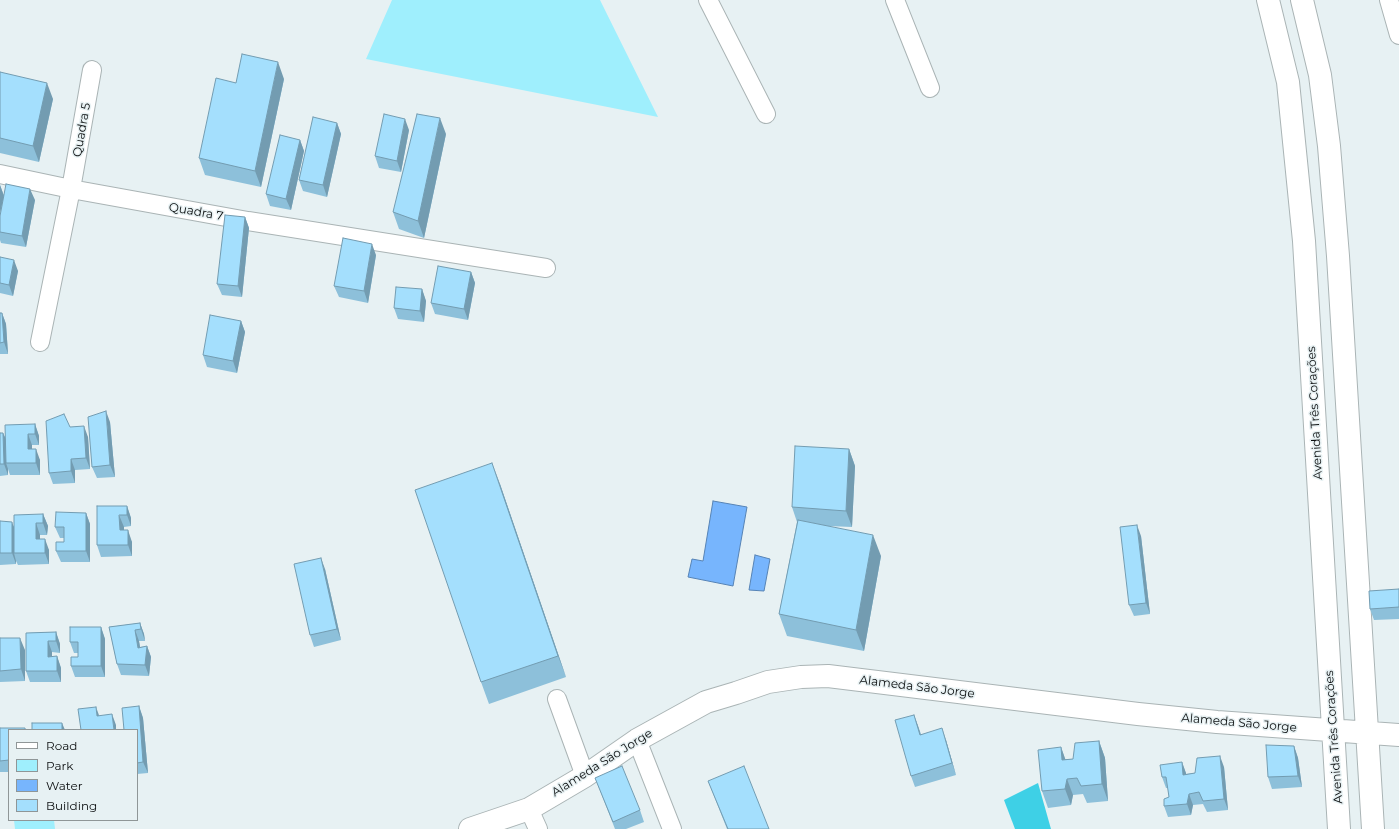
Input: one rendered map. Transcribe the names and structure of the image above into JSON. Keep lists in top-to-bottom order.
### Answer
{
  "streets": {
    "street": [
      "Quadra 5",
      "Quadra 7",
      "Avenida Três Corações",
      "Alameda São Jorge"
    ]
  },
  "crossings": [
    ["Quadra 5", "Quadra 7"],
    ["Avenida Três Corações", "Alameda São Jorge"]
  ],
  "legend": [
    "Road",
    "Park",
    "Water",
    "Building"
  ]
}
